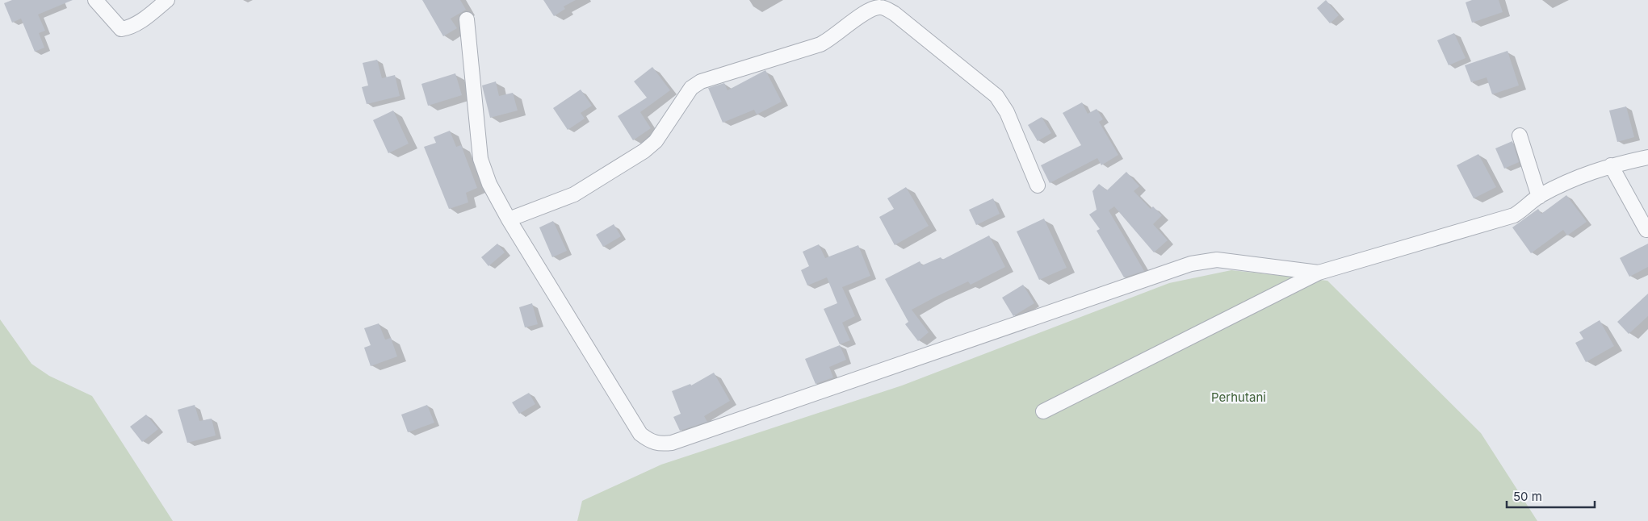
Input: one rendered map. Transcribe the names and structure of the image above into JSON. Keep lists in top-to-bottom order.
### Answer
{
  "parks": ["Perhutani"],
  "scale_bar": "50 m"
}
